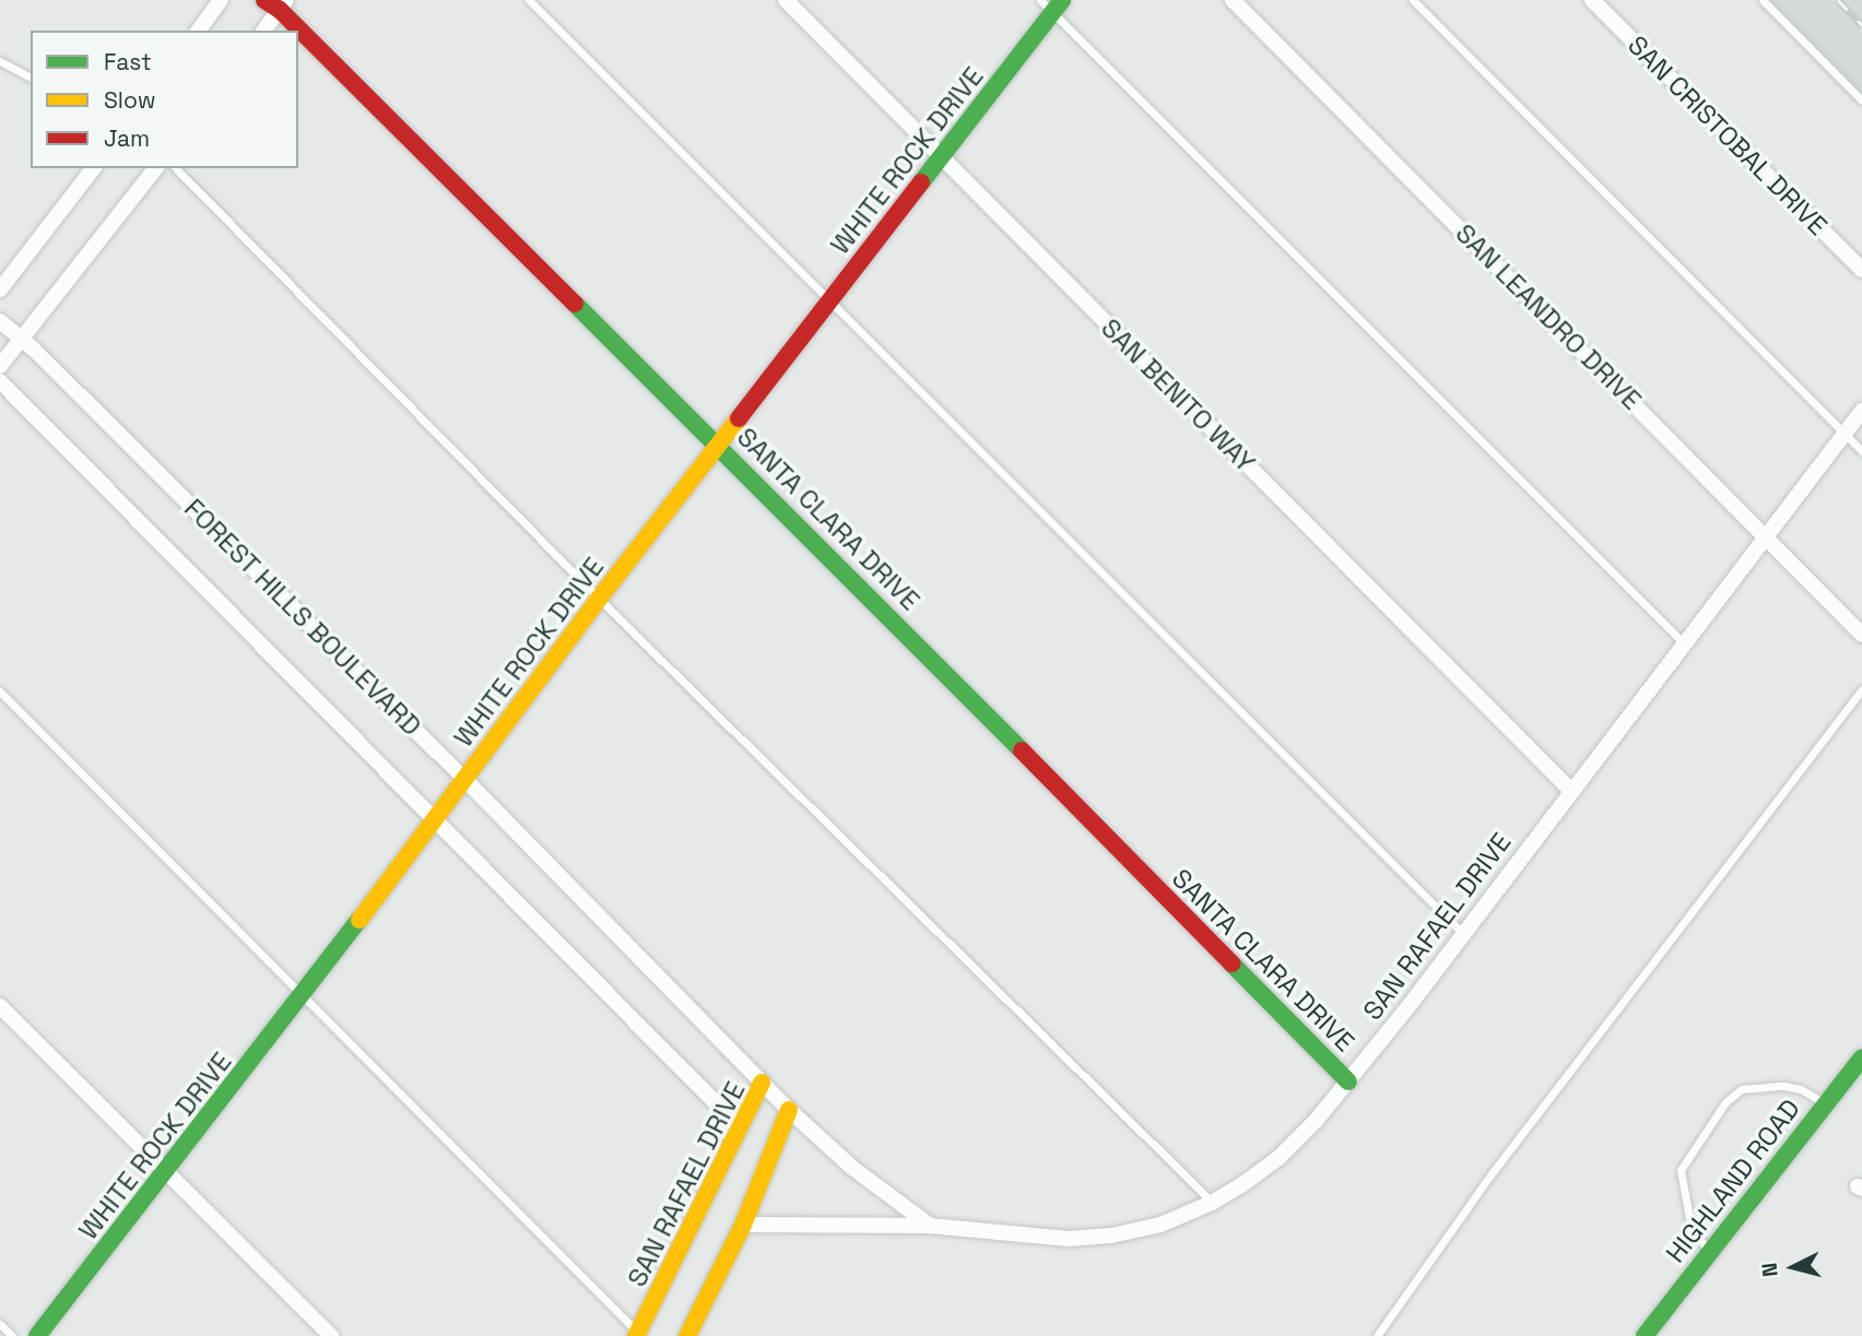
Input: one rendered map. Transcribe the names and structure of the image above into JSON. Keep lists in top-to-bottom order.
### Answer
{
  "streets": {
    "street": [
      "SAN CRISTOBAL DRIVE",
      "WHITE ROCK DRIVE",
      "SAN LEANDRO DRIVE",
      "SAN BENITO WAY",
      "SANTA CLARA DRIVE",
      "FOREST HILLS BOULEVARD",
      "SAN RAFAEL DRIVE",
      "HIGHLAND ROAD"
    ]
  },
  "crossings": [
    ["WHITE ROCK DRIVE", "SAN BENITO WAY"],
    ["WHITE ROCK DRIVE", "SANTA CLARA DRIVE"],
    ["WHITE ROCK DRIVE", "FOREST HILLS BOULEVARD"],
    ["SAN LEANDRO DRIVE", "SAN RAFAEL DRIVE"],
    ["SAN BENITO WAY", "SAN RAFAEL DRIVE"],
    ["SANTA CLARA DRIVE", "SAN RAFAEL DRIVE"],
    ["FOREST HILLS BOULEVARD", "SAN RAFAEL DRIVE"]
  ],
  "legend": ["Fast", "Slow", "Jam"],
  "north": "left"
}
